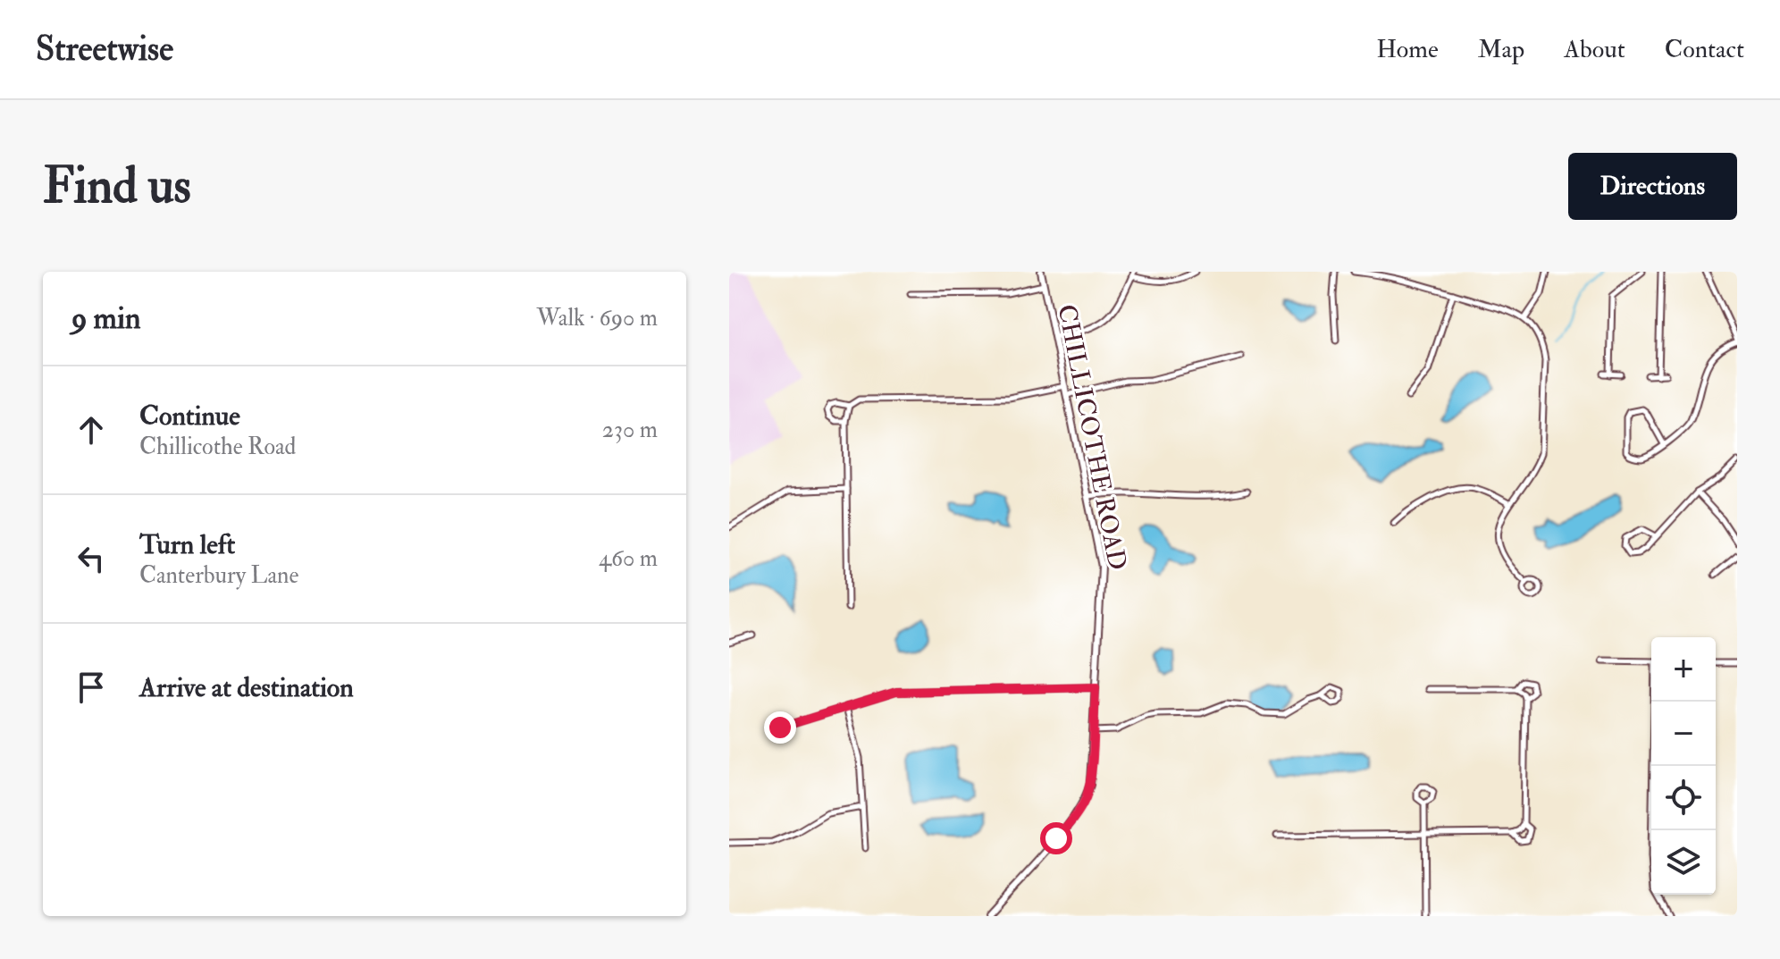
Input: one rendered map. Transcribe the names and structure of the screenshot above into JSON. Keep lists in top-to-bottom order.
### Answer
{
  "streets": {
    "street": ["CHILLICOTHE ROAD"]
  },
  "page": {
    "header": "Streetwise",
    "nav": [
      "Home",
      "Map",
      "About",
      "Contact"
    ],
    "buttons": "Directions",
    "title": "Find us",
    "heading": ["9 min", "Walk · 690 m"],
    "list": [
      ["Continue", "Chillicothe Road", "230 m"],
      ["Turn left", "Canterbury Lane", "460 m"],
      "Arrive at destination"
    ],
    "map_buttons": ["+", "−"]
  }
}
